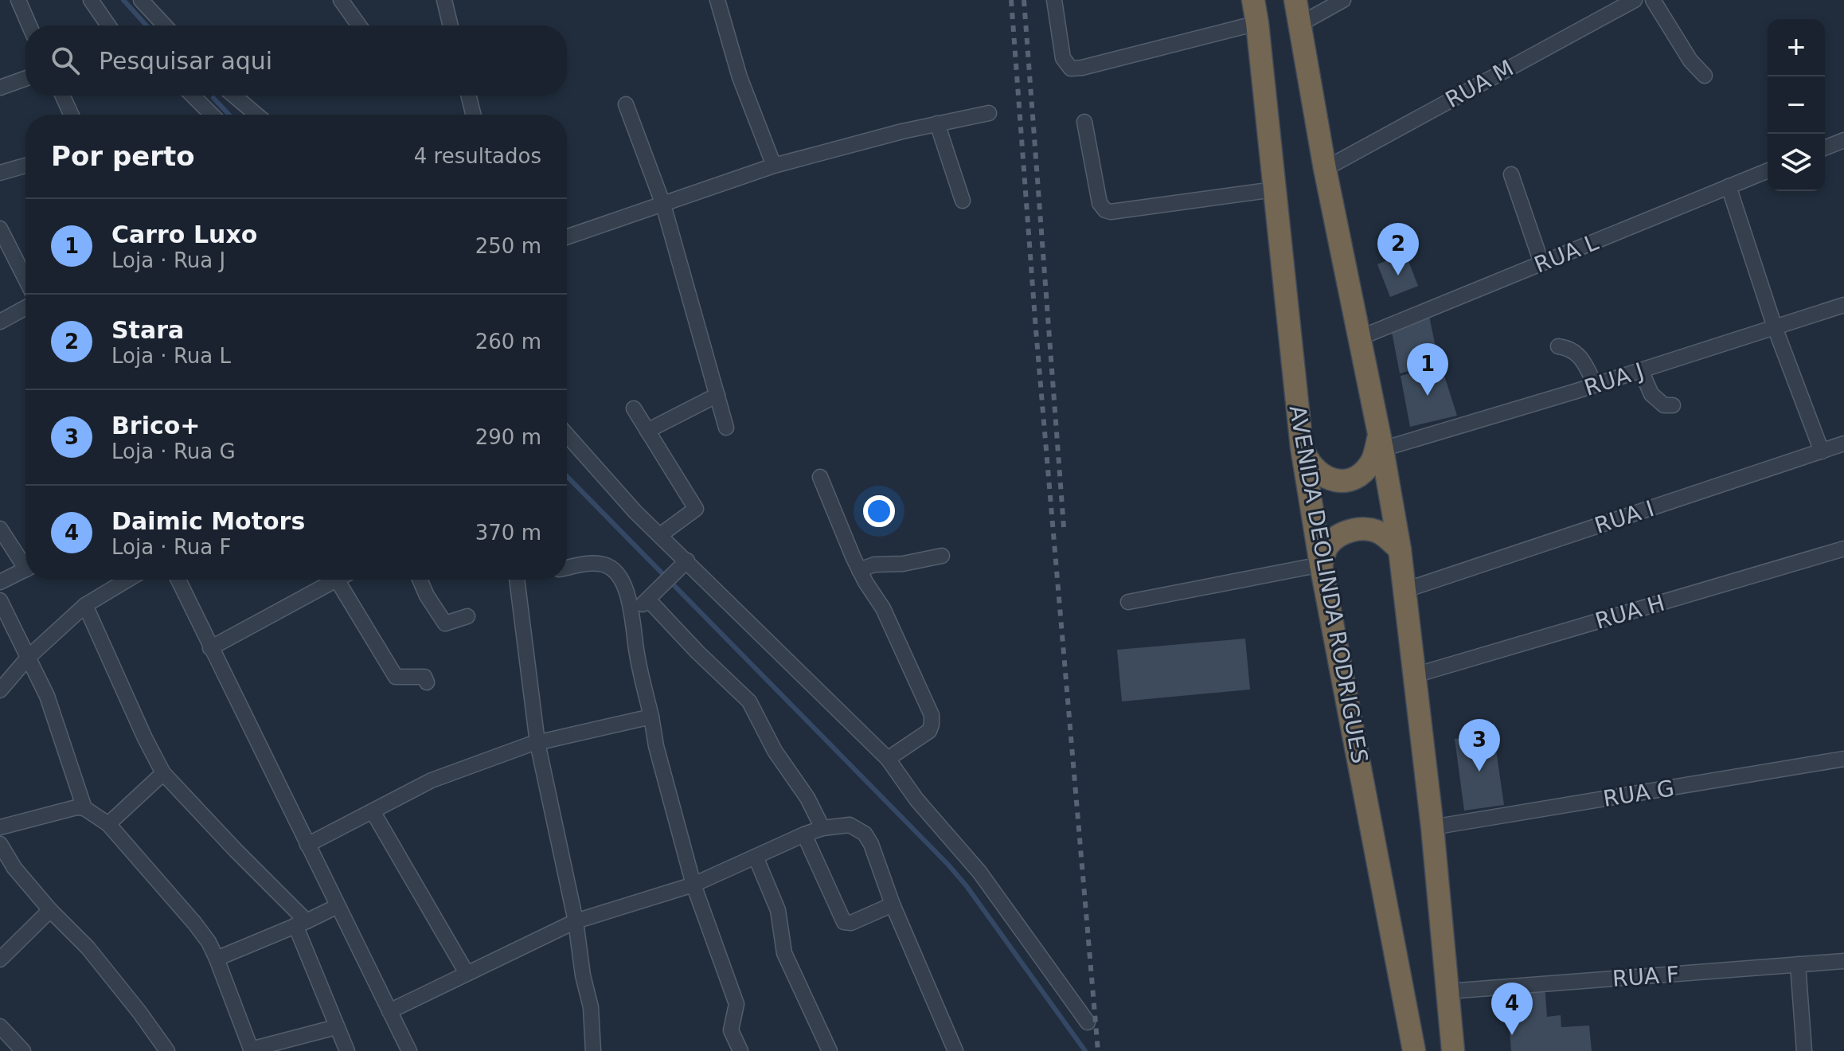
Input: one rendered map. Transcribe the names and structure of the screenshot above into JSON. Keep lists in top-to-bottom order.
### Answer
{
  "streets": {
    "highway": ["AVENIDA DEOLINDA RODRIGUES"],
    "street": [
      "RUA M",
      "RUA L",
      "RUA J",
      "RUA I",
      "RUA H",
      "RUA G",
      "RUA F"
    ]
  },
  "page": {
    "map_buttons": ["+", "−"],
    "search": "Pesquisar aqui",
    "heading": ["Por perto", "4 resultados"],
    "list": [
      {
        "mark": "1",
        "name": "Carro Luxo",
        "note": "Loja · Rua J",
        "value": "250 m"
      },
      {
        "mark": "2",
        "name": "Stara",
        "note": "Loja · Rua L",
        "value": "260 m"
      },
      {
        "mark": "3",
        "name": "Brico+",
        "note": "Loja · Rua G",
        "value": "290 m"
      },
      {
        "mark": "4",
        "name": "Daimic Motors",
        "note": "Loja · Rua F",
        "value": "370 m"
      }
    ],
    "pins": [
      "2",
      "1",
      "3",
      "4"
    ]
  }
}
